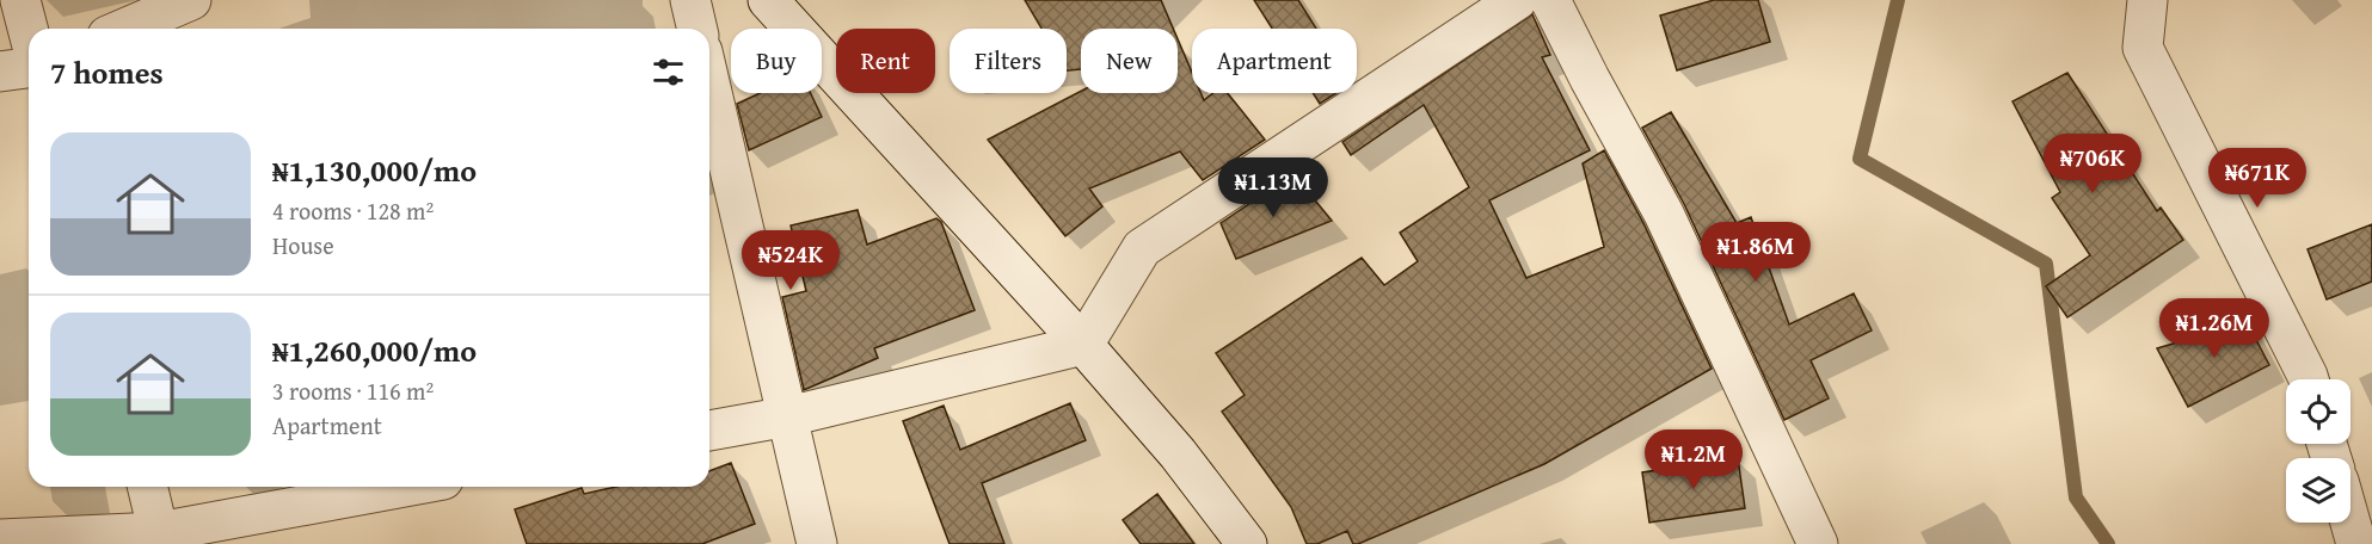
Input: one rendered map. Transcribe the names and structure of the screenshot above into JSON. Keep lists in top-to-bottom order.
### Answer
{
  "page": {
    "chip": [
      "Buy",
      "Rent",
      "Filters",
      "New",
      "Apartment"
    ],
    "heading": "7 homes",
    "list": [
      {
        "name": "₦1,130,000/mo",
        "note": "4 rooms · 128 m² · House"
      },
      {
        "name": "₦1,260,000/mo",
        "note": "3 rooms · 116 m² · Apartment"
      }
    ],
    "price": [
      "₦706K",
      "₦671K",
      "₦1.13M",
      "₦1.86M",
      "₦524K",
      "₦1.26M",
      "₦1.2M"
    ]
  }
}
